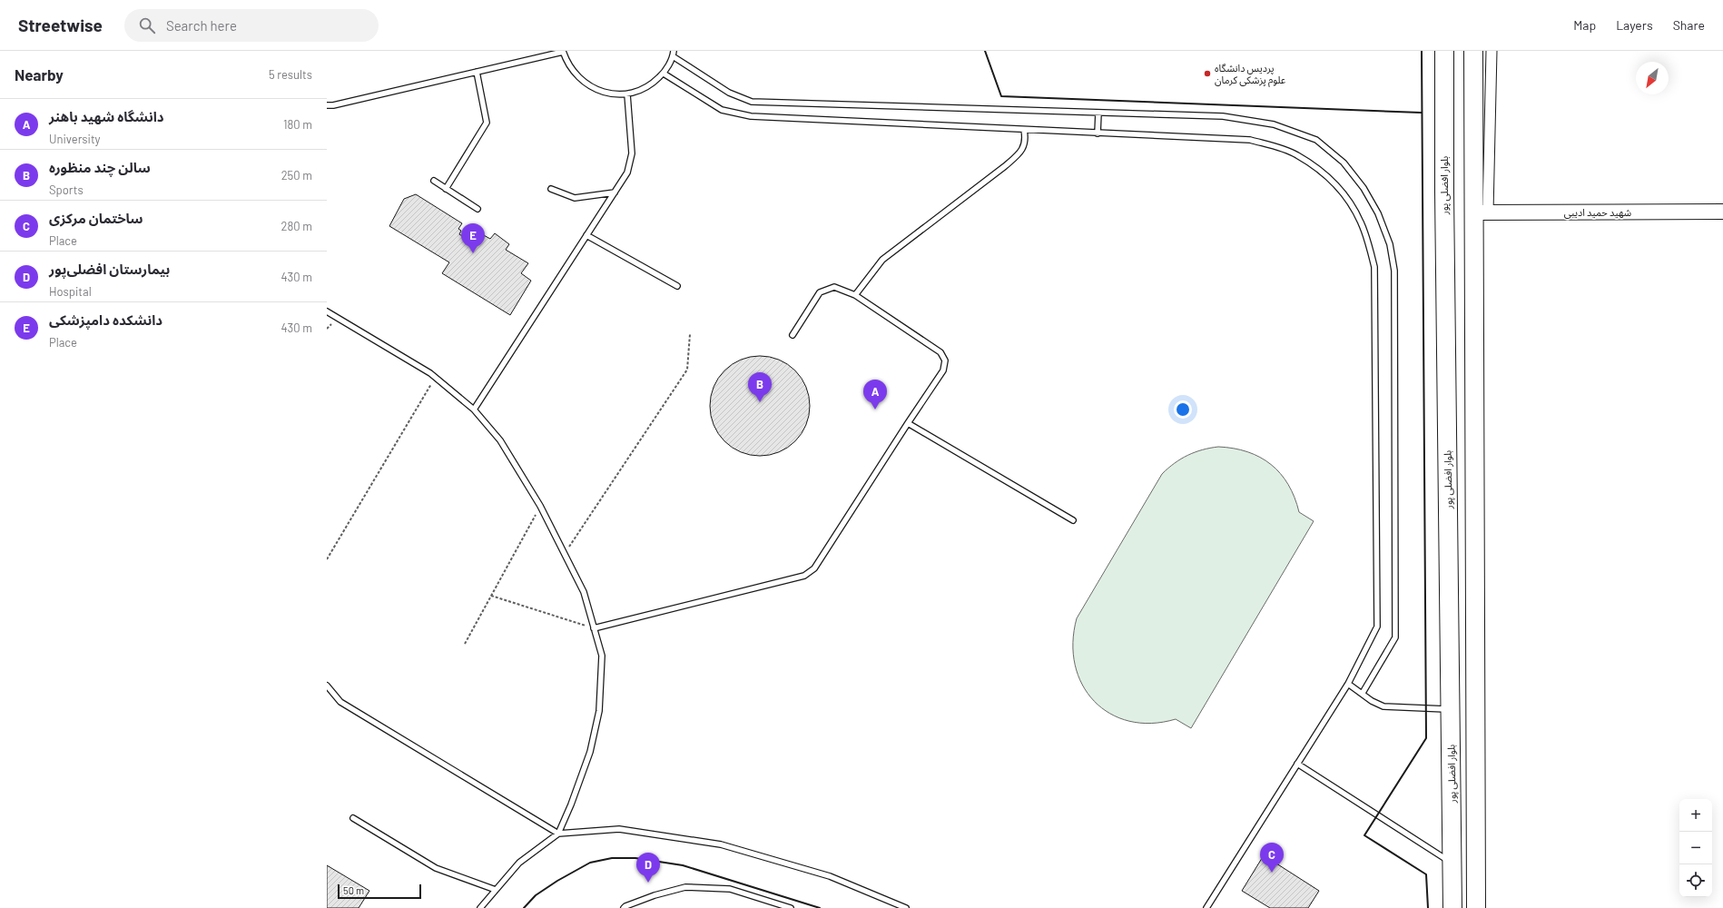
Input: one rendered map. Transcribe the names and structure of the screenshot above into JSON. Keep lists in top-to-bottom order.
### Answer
{
  "streets": {
    "highway": ["بلوار افضلی پور"],
    "street": ["شهید حمید ادیبی"]
  },
  "places": ["پردیس دانشگاه علوم پزشکی کرمان"],
  "scale_bar": "50 m",
  "north": "bottom left",
  "page": {
    "header": "Streetwise",
    "search": "Search here",
    "nav": ["Map", "Layers", "Share"],
    "heading": ["Nearby", "5 results"],
    "list": [
      {
        "mark": "A",
        "name": "دانشگاه شهید باهنر",
        "note": "University",
        "value": "180 m"
      },
      {
        "mark": "B",
        "name": "سالن چند منظوره",
        "note": "Sports",
        "value": "250 m"
      },
      {
        "mark": "C",
        "name": "ساختمان مرکزی",
        "note": "Place",
        "value": "280 m"
      },
      {
        "mark": "D",
        "name": "بیمارستان افضلی‌پور",
        "note": "Hospital",
        "value": "430 m"
      },
      {
        "mark": "E",
        "name": "دانشکده دامپزشکی",
        "note": "Place",
        "value": "430 m"
      }
    ],
    "pins": [
      "E",
      "B",
      "A",
      "C",
      "D"
    ],
    "map_buttons": ["+", "−"],
    "scale": "50 m"
  }
}
